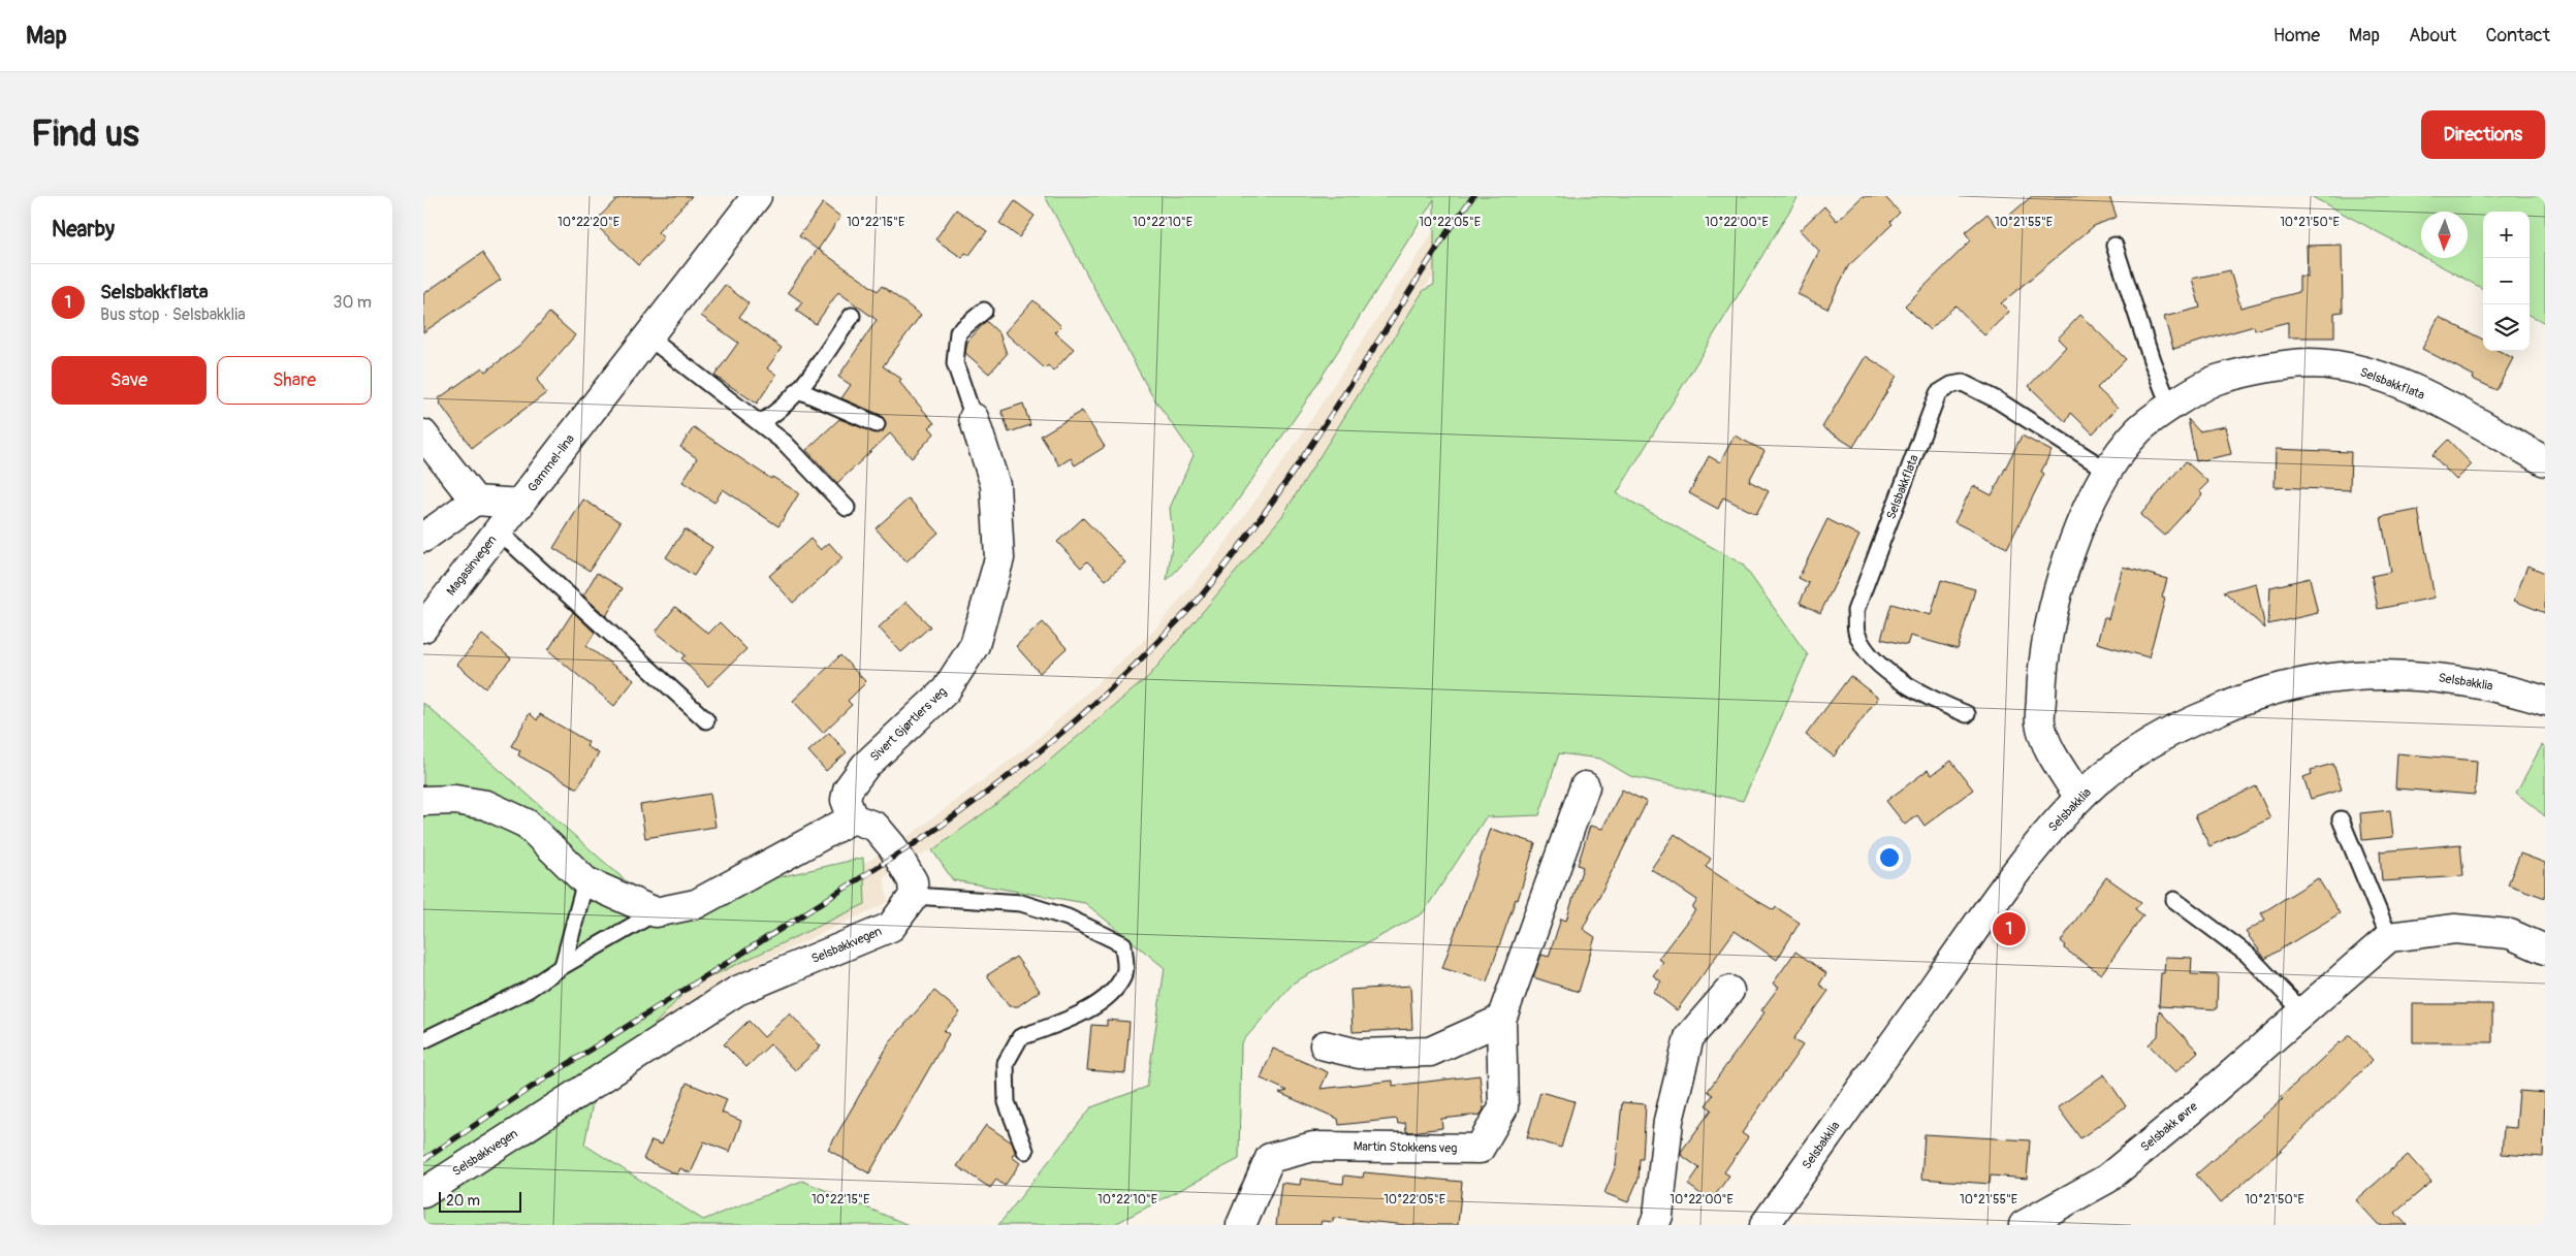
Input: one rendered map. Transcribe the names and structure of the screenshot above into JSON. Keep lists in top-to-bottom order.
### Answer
{
  "streets": {
    "street": [
      "Selsbakkflata",
      "Gammel-lina",
      "Magasinvegen",
      "Selsbakklia",
      "Sivert Gjørtlers veg",
      "Selsbakkvegen",
      "Selsbakk øvre",
      "Martin Stokkens veg"
    ]
  },
  "crossings": [
    ["Selsbakkflata", "Selsbakklia"],
    ["Gammel-lina", "Magasinvegen"]
  ],
  "scale_bar": "20 m",
  "north": "bottom",
  "page": {
    "header": "Map",
    "nav": [
      "Home",
      "Map",
      "About",
      "Contact"
    ],
    "buttons": [
      "Directions",
      ["Save", "Share"]
    ],
    "title": "Find us",
    "heading": "Nearby",
    "map_buttons": ["+", "−"],
    "list": [
      {
        "mark": "1",
        "name": "Selsbakkflata",
        "note": "Bus stop · Selsbakklia",
        "value": "30 m"
      }
    ],
    "pins": "1",
    "scale": "20 m"
  },
  "coordinates": [
    "10°22'20\"E",
    "10°22'15\"E",
    "10°22'10\"E",
    "10°22'05\"E",
    "10°22'00\"E",
    "10°21'55\"E",
    "10°21'50\"E"
  ]
}
